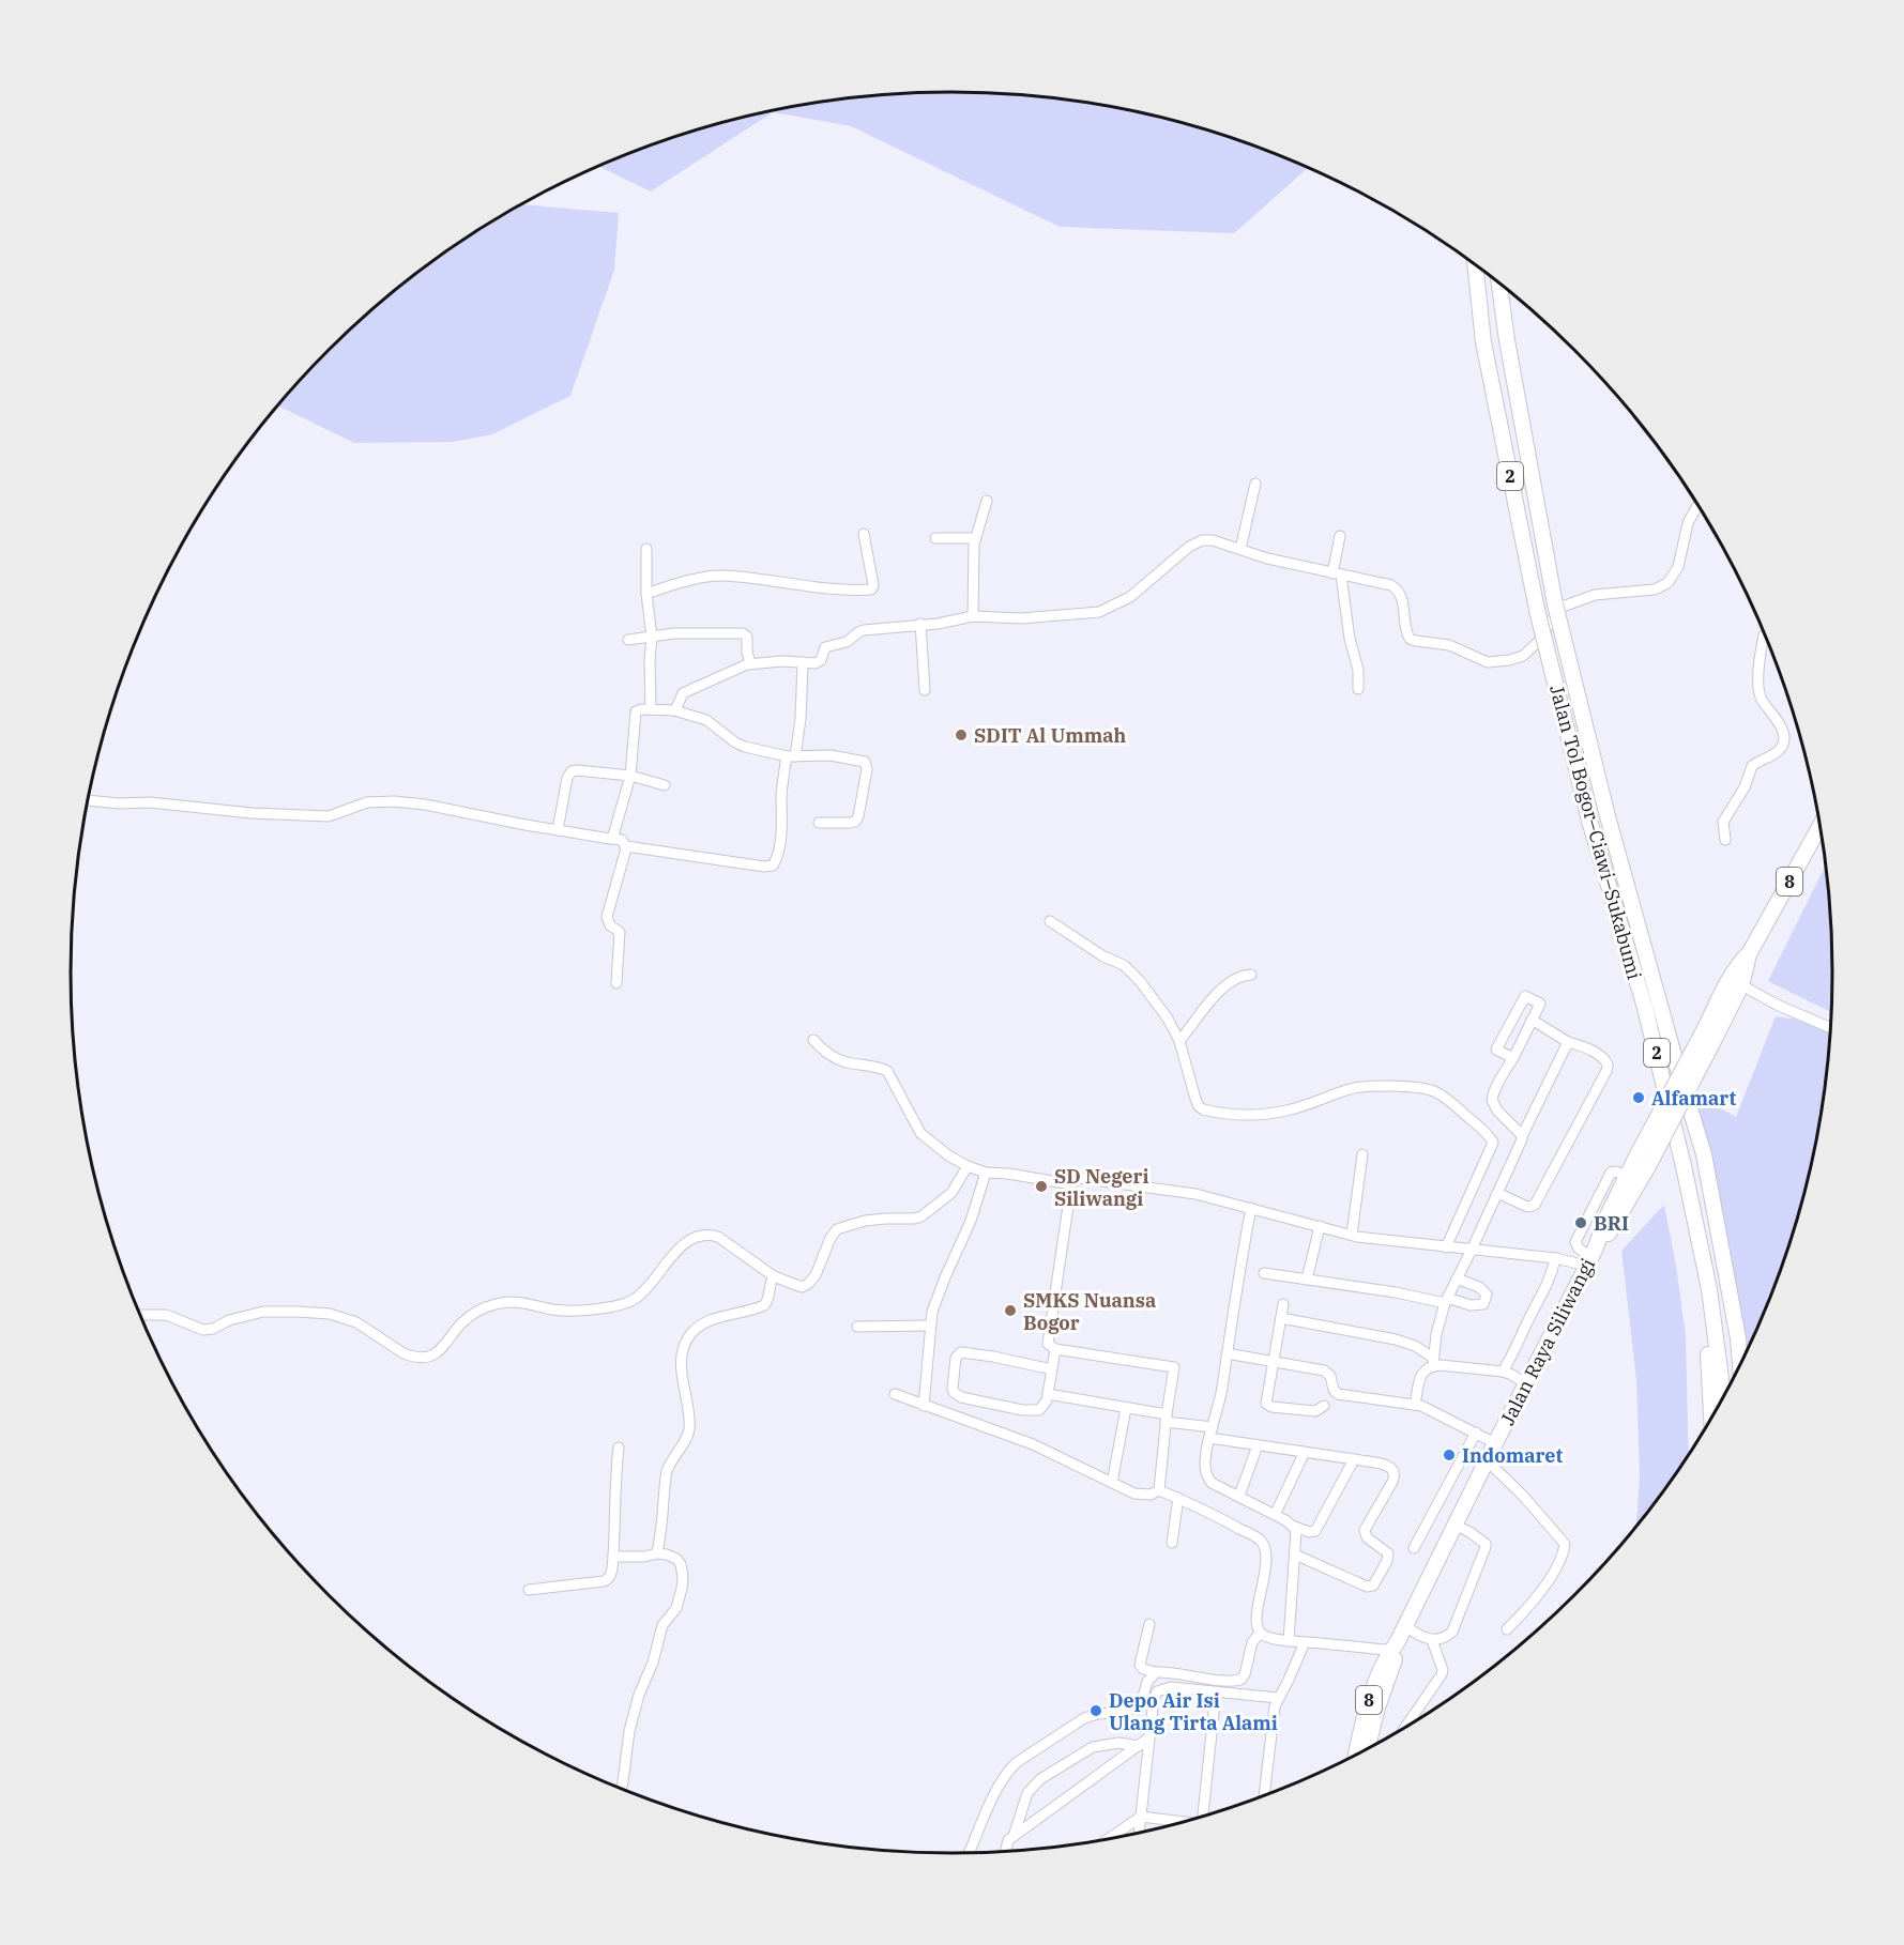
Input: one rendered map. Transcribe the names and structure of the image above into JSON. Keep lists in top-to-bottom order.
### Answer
{
  "streets": {
    "highway": [
      "2",
      "Jalan Tol Bogor–Ciawi–Sukabumi",
      "8",
      "Jalan Raya Siliwangi"
    ]
  },
  "places": [
    "SDIT Al Ummah",
    "Alfamart",
    "SD Negeri Siliwangi",
    "BRI",
    "SMKS Nuansa Bogor",
    "Indomaret",
    "Depo Air Isi Ulang Tirta Alami"
  ]
}
